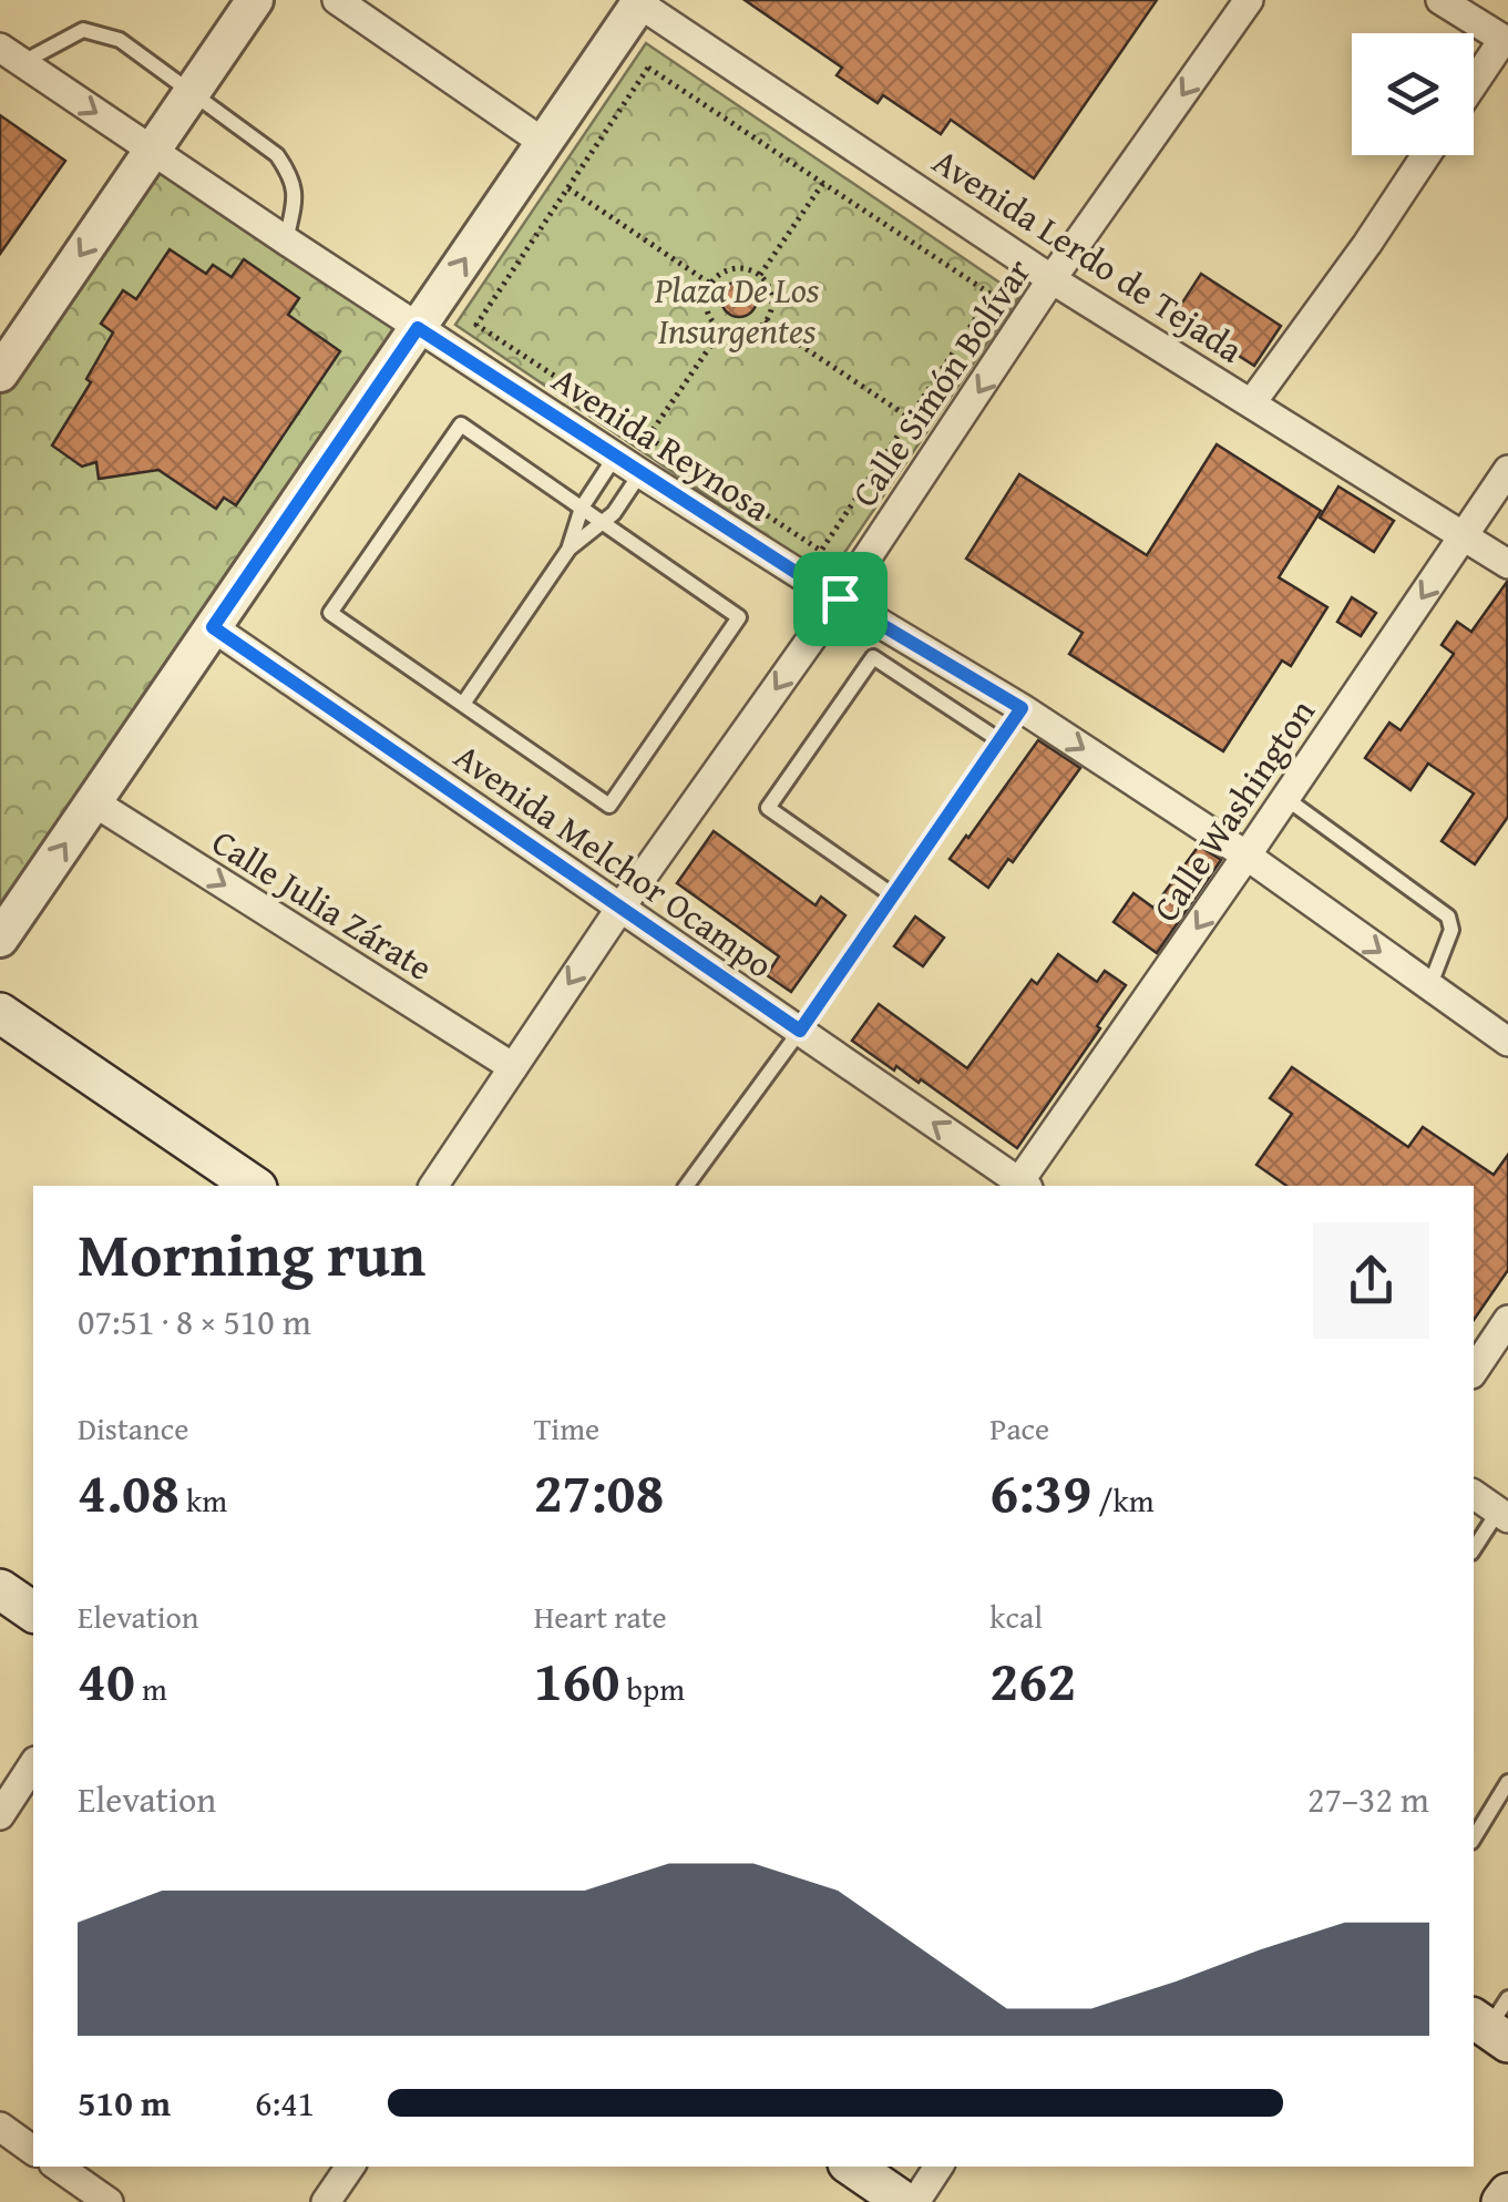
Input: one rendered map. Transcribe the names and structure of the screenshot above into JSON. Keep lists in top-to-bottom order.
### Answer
{
  "streets": {
    "street": [
      "Avenida Lerdo de Tejada",
      "Calle Simón Bolívar",
      "Avenida Reynosa",
      "Calle Washington",
      "Avenida Melchor Ocampo",
      "Calle Julia Zárate"
    ]
  },
  "crossings": [
    ["Avenida Lerdo de Tejada", "Calle Simón Bolívar"],
    ["Avenida Lerdo de Tejada", "Calle Washington"],
    ["Calle Simón Bolívar", "Avenida Reynosa"],
    ["Calle Simón Bolívar", "Avenida Melchor Ocampo"],
    ["Calle Simón Bolívar", "Calle Julia Zárate"],
    ["Avenida Reynosa", "Calle Washington"]
  ],
  "one_way": [
    "Calle Simón Bolívar",
    "Avenida Reynosa",
    "Calle Washington",
    "Calle Julia Zárate"
  ],
  "parks": ["Plaza De Los Insurgentes"],
  "page": {
    "heading": ["Morning run", "07:51 · 8 × 510 m"],
    "stats": [
      ["Distance", "4.08 km"],
      ["Time", "27:08"],
      ["Pace", "6:39 /km"],
      ["Elevation", "40 m"],
      ["Heart rate", "160 bpm"],
      ["kcal", "262"]
    ],
    "chart": ["Elevation", "27–32 m"],
    "list": [
      {
        "name": "510 m",
        "note": "6:41"
      }
    ]
  }
}
